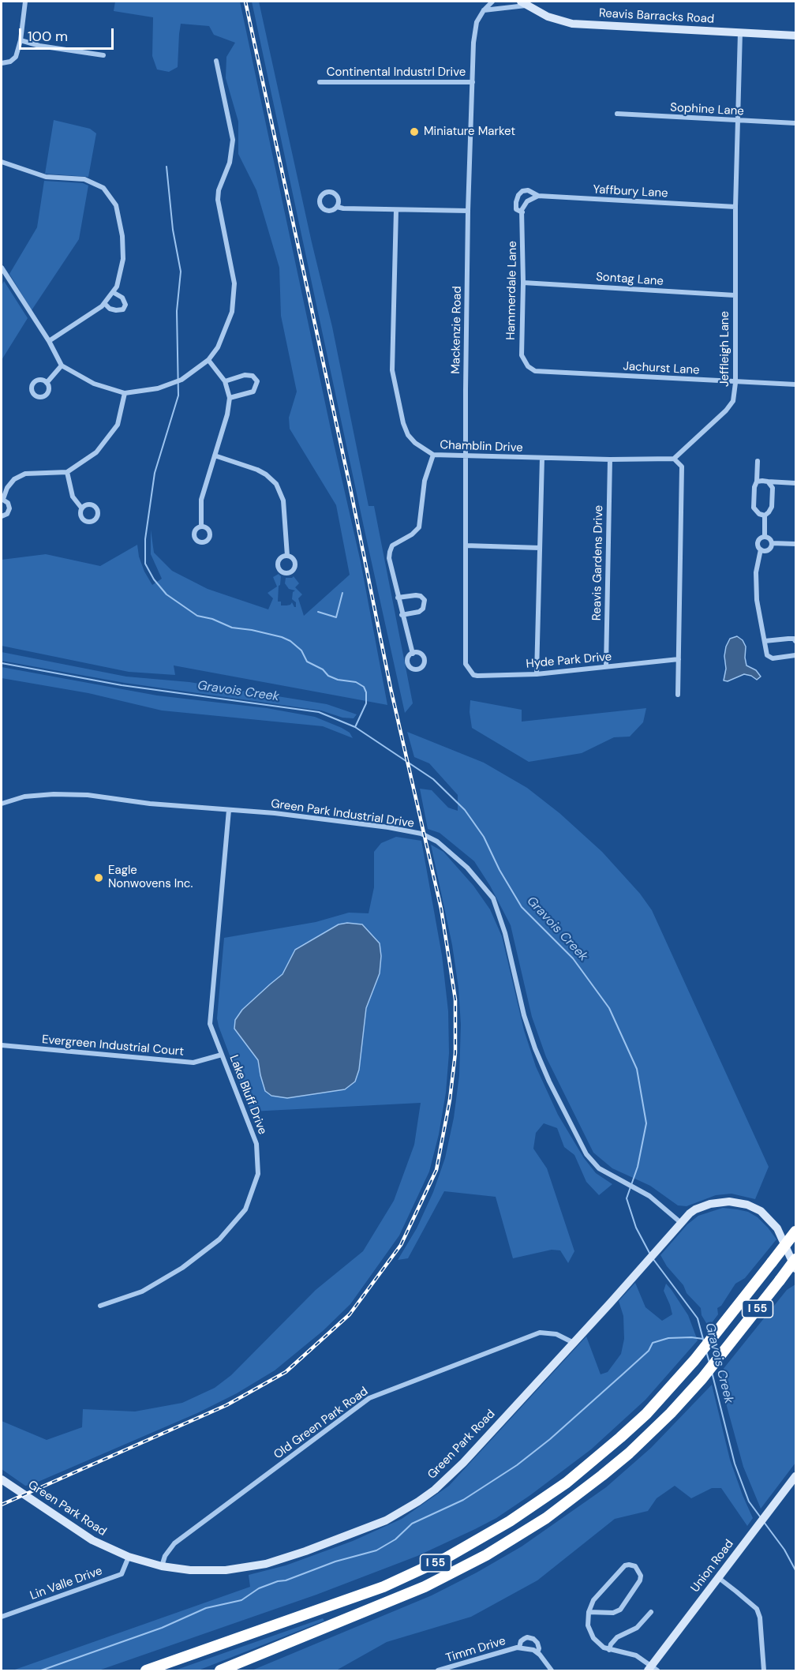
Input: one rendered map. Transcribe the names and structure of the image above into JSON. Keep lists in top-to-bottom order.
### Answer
{
  "streets": {
    "highway": ["I 55"],
    "street": [
      "Reavis Barracks Road",
      "Continental Industrl Drive",
      "Sophine Lane",
      "Yaffbury Lane",
      "Sontag Lane",
      "Hammerdale Lane",
      "Mackenzie Road",
      "Jeffleigh Lane",
      "Jachurst Lane",
      "Chamblin Drive",
      "Reavis Gardens Drive",
      "Hyde Park Drive",
      "Green Park Industrial Drive",
      "Evergreen Industrial Court",
      "Lake Bluff Drive",
      "Old Green Park Road",
      "Green Park Road",
      "Union Road",
      "Lin Valle Drive",
      "Timm Drive"
    ]
  },
  "crossings": [
    ["Reavis Barracks Road", "Jeffleigh Lane"],
    ["Continental Industrl Drive", "Mackenzie Road"],
    ["Sophine Lane", "Jeffleigh Lane"],
    ["Yaffbury Lane", "Hammerdale Lane"],
    ["Yaffbury Lane", "Jeffleigh Lane"],
    ["Sontag Lane", "Hammerdale Lane"],
    ["Sontag Lane", "Jeffleigh Lane"],
    ["Hammerdale Lane", "Jachurst Lane"],
    ["Mackenzie Road", "Chamblin Drive"],
    ["Mackenzie Road", "Hyde Park Drive"],
    ["Jeffleigh Lane", "Jachurst Lane"],
    ["Jeffleigh Lane", "Chamblin Drive"],
    ["Chamblin Drive", "Reavis Gardens Drive"],
    ["Reavis Gardens Drive", "Hyde Park Drive"],
    ["Green Park Industrial Drive", "Lake Bluff Drive"],
    ["Green Park Industrial Drive", "Green Park Road"],
    ["Evergreen Industrial Court", "Lake Bluff Drive"],
    ["Old Green Park Road", "Green Park Road"],
    ["Green Park Road", "Lin Valle Drive"]
  ],
  "water": ["Gravois Creek"],
  "places": ["Miniature Market", "Eagle Nonwovens Inc."],
  "scale_bar": "100 m"
}
